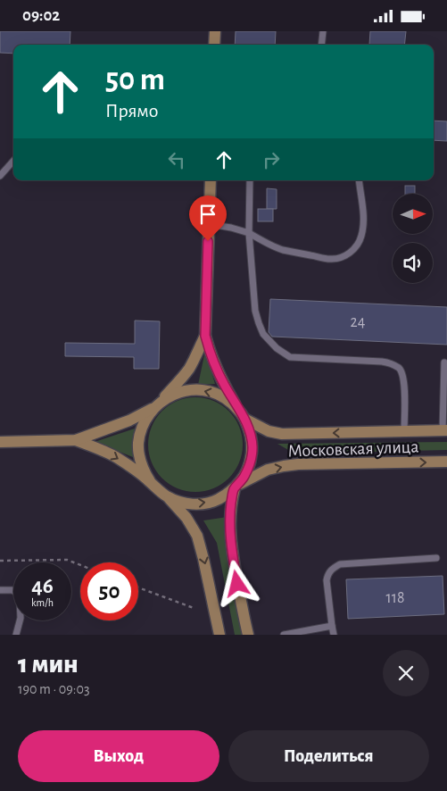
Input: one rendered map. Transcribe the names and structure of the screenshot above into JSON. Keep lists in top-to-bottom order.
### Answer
{
  "streets": {
    "main road": ["Московская улица"]
  },
  "house_numbers": ["24", "118"],
  "north": "right",
  "page": {
    "status": "09:02",
    "turn": ["50 m", "Прямо"],
    "speed": "46 km/h",
    "limit": "50",
    "heading": ["1 мин", "190 m · 09:03"],
    "buttons": ["Выход", "Поделиться"]
  }
}
